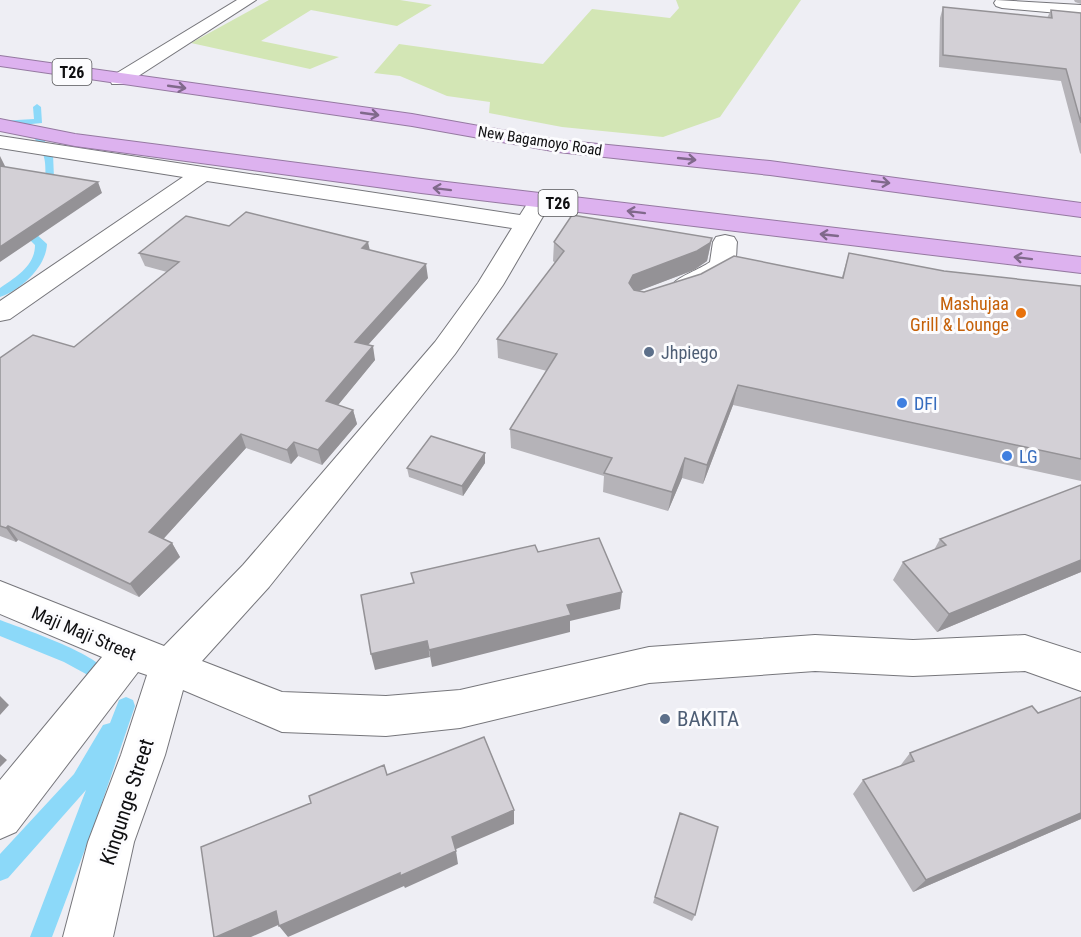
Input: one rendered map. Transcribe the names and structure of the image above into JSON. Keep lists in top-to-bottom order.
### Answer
{
  "streets": {
    "highway": ["T26", "New Bagamoyo Road"],
    "street": ["Maji Maji Street", "Kingunge Street"]
  },
  "crossings": [
    ["Maji Maji Street", "Kingunge Street"]
  ],
  "places": [
    "Mashujaa Grill & Lounge",
    "Jhpiego",
    "DFI",
    "LG",
    "BAKITA"
  ]
}
